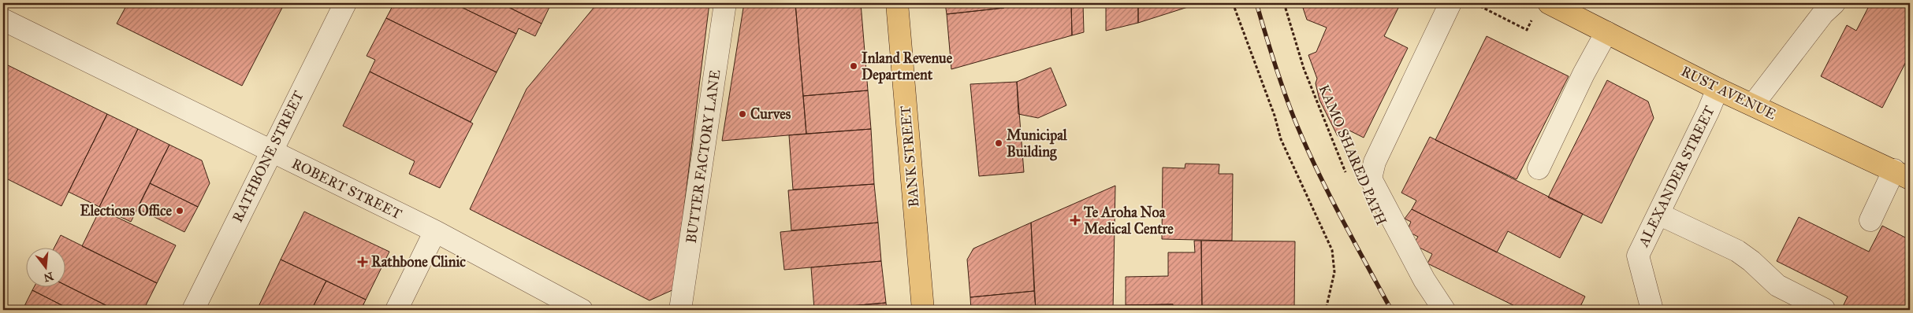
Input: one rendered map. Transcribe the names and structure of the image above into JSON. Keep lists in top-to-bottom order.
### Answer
{
  "streets": {
    "main road": ["RUST AVENUE", "BANK STREET"],
    "street": [
      "RATHBONE STREET",
      "BUTTER FACTORY LANE",
      "ALEXANDER STREET",
      "ROBERT STREET"
    ],
    "path": ["KAMO SHARED PATH"]
  },
  "crossings": [
    ["RUST AVENUE", "ALEXANDER STREET"],
    ["RATHBONE STREET", "ROBERT STREET"]
  ],
  "places": {
    "other": [
      "Inland Revenue Department",
      "Curves",
      "Municipal Building",
      "Elections Office"
    ],
    "health": ["Te Aroha Noa Medical Centre", "Rathbone Clinic"]
  },
  "north": "bottom"
}
